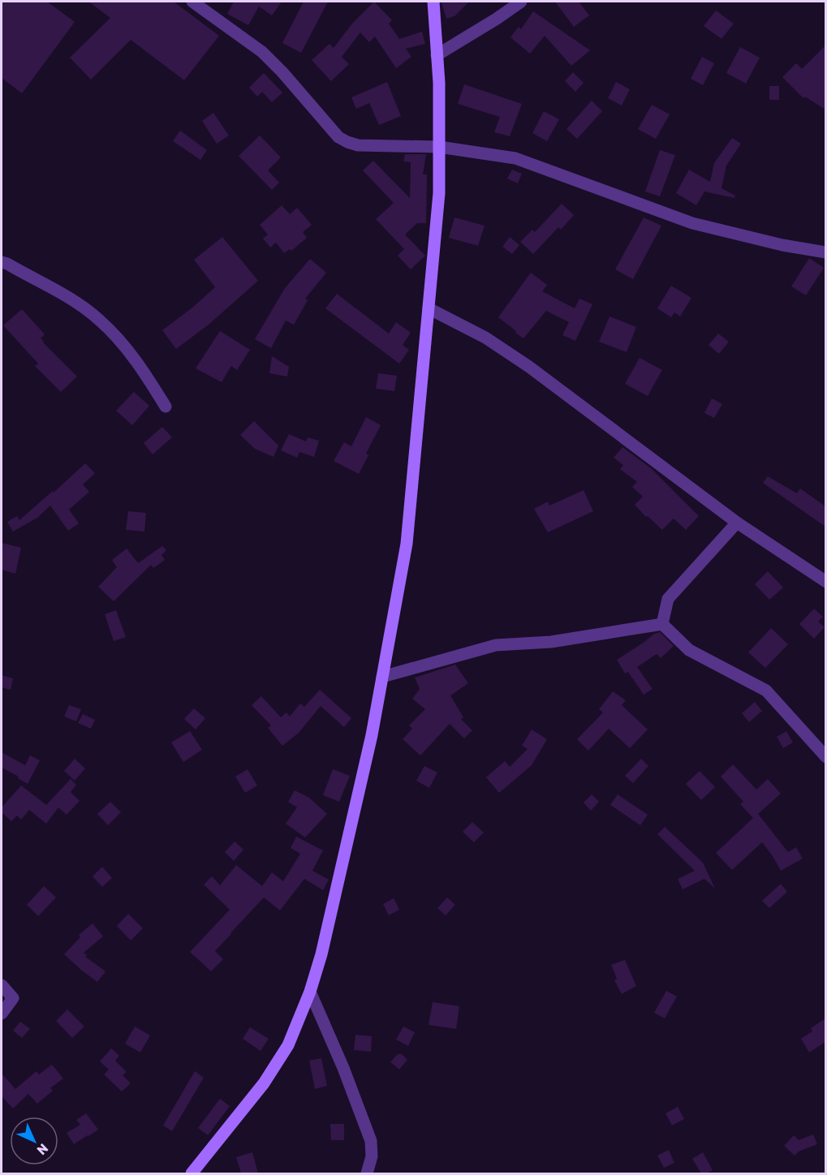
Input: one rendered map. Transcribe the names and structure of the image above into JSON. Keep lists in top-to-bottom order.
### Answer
{
  "north": "bottom right"
}
